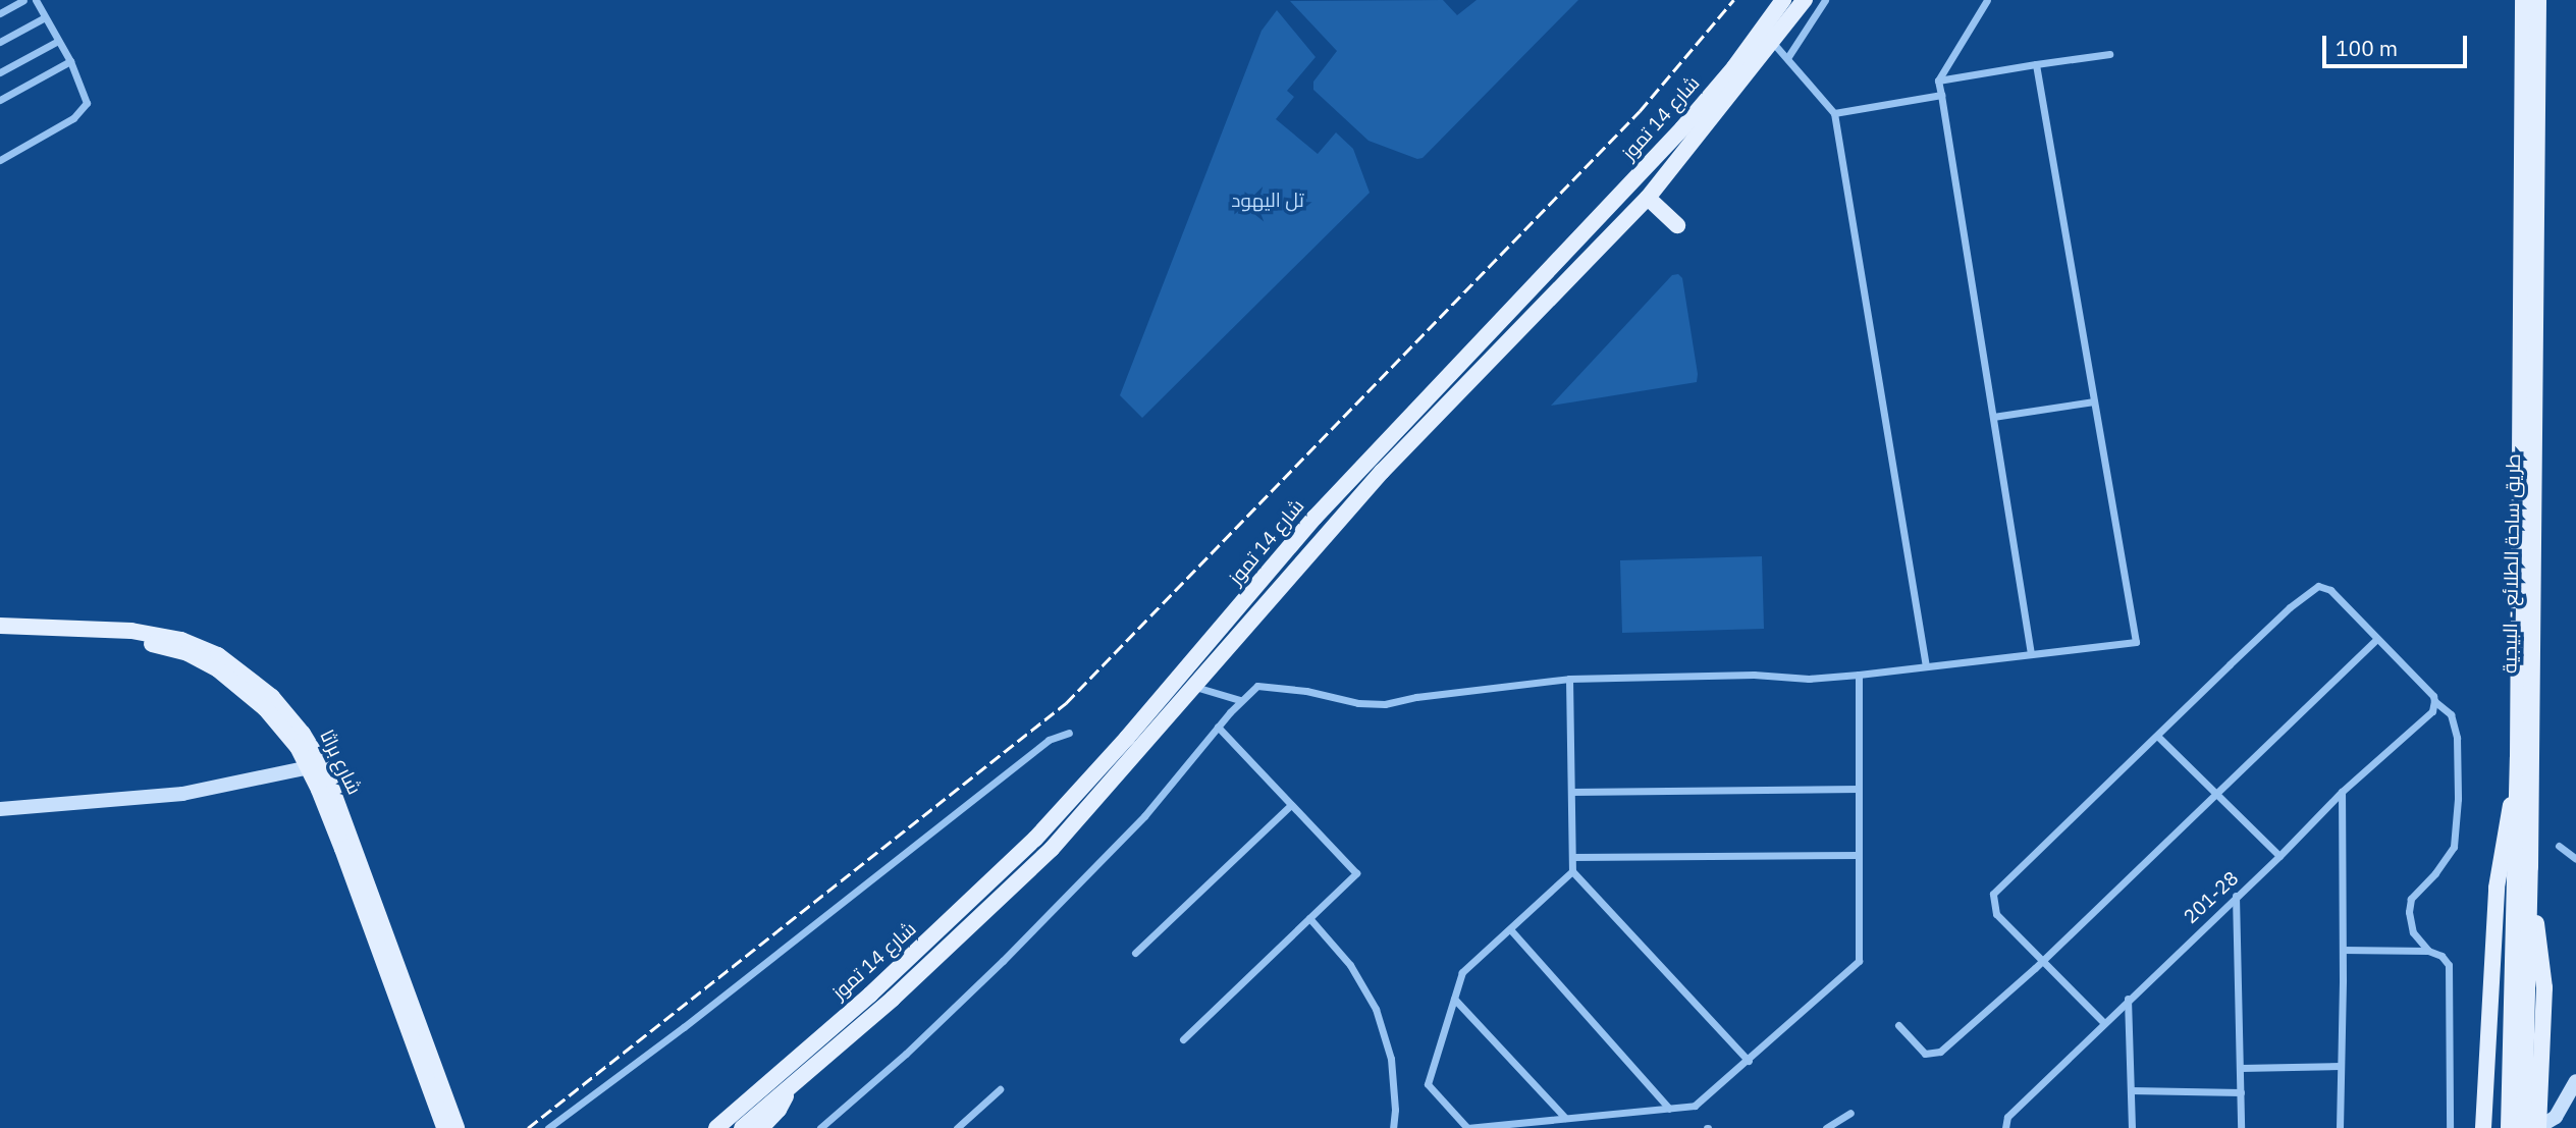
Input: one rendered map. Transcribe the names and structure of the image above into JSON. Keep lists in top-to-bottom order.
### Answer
{
  "streets": {
    "main road": ["شارع 14 تموز", "طريق ساحة الطلائع - البيجية", "شارع براثا"],
    "street": ["201-28"]
  },
  "parks": ["تل اليهود"],
  "scale_bar": "100 m"
}
